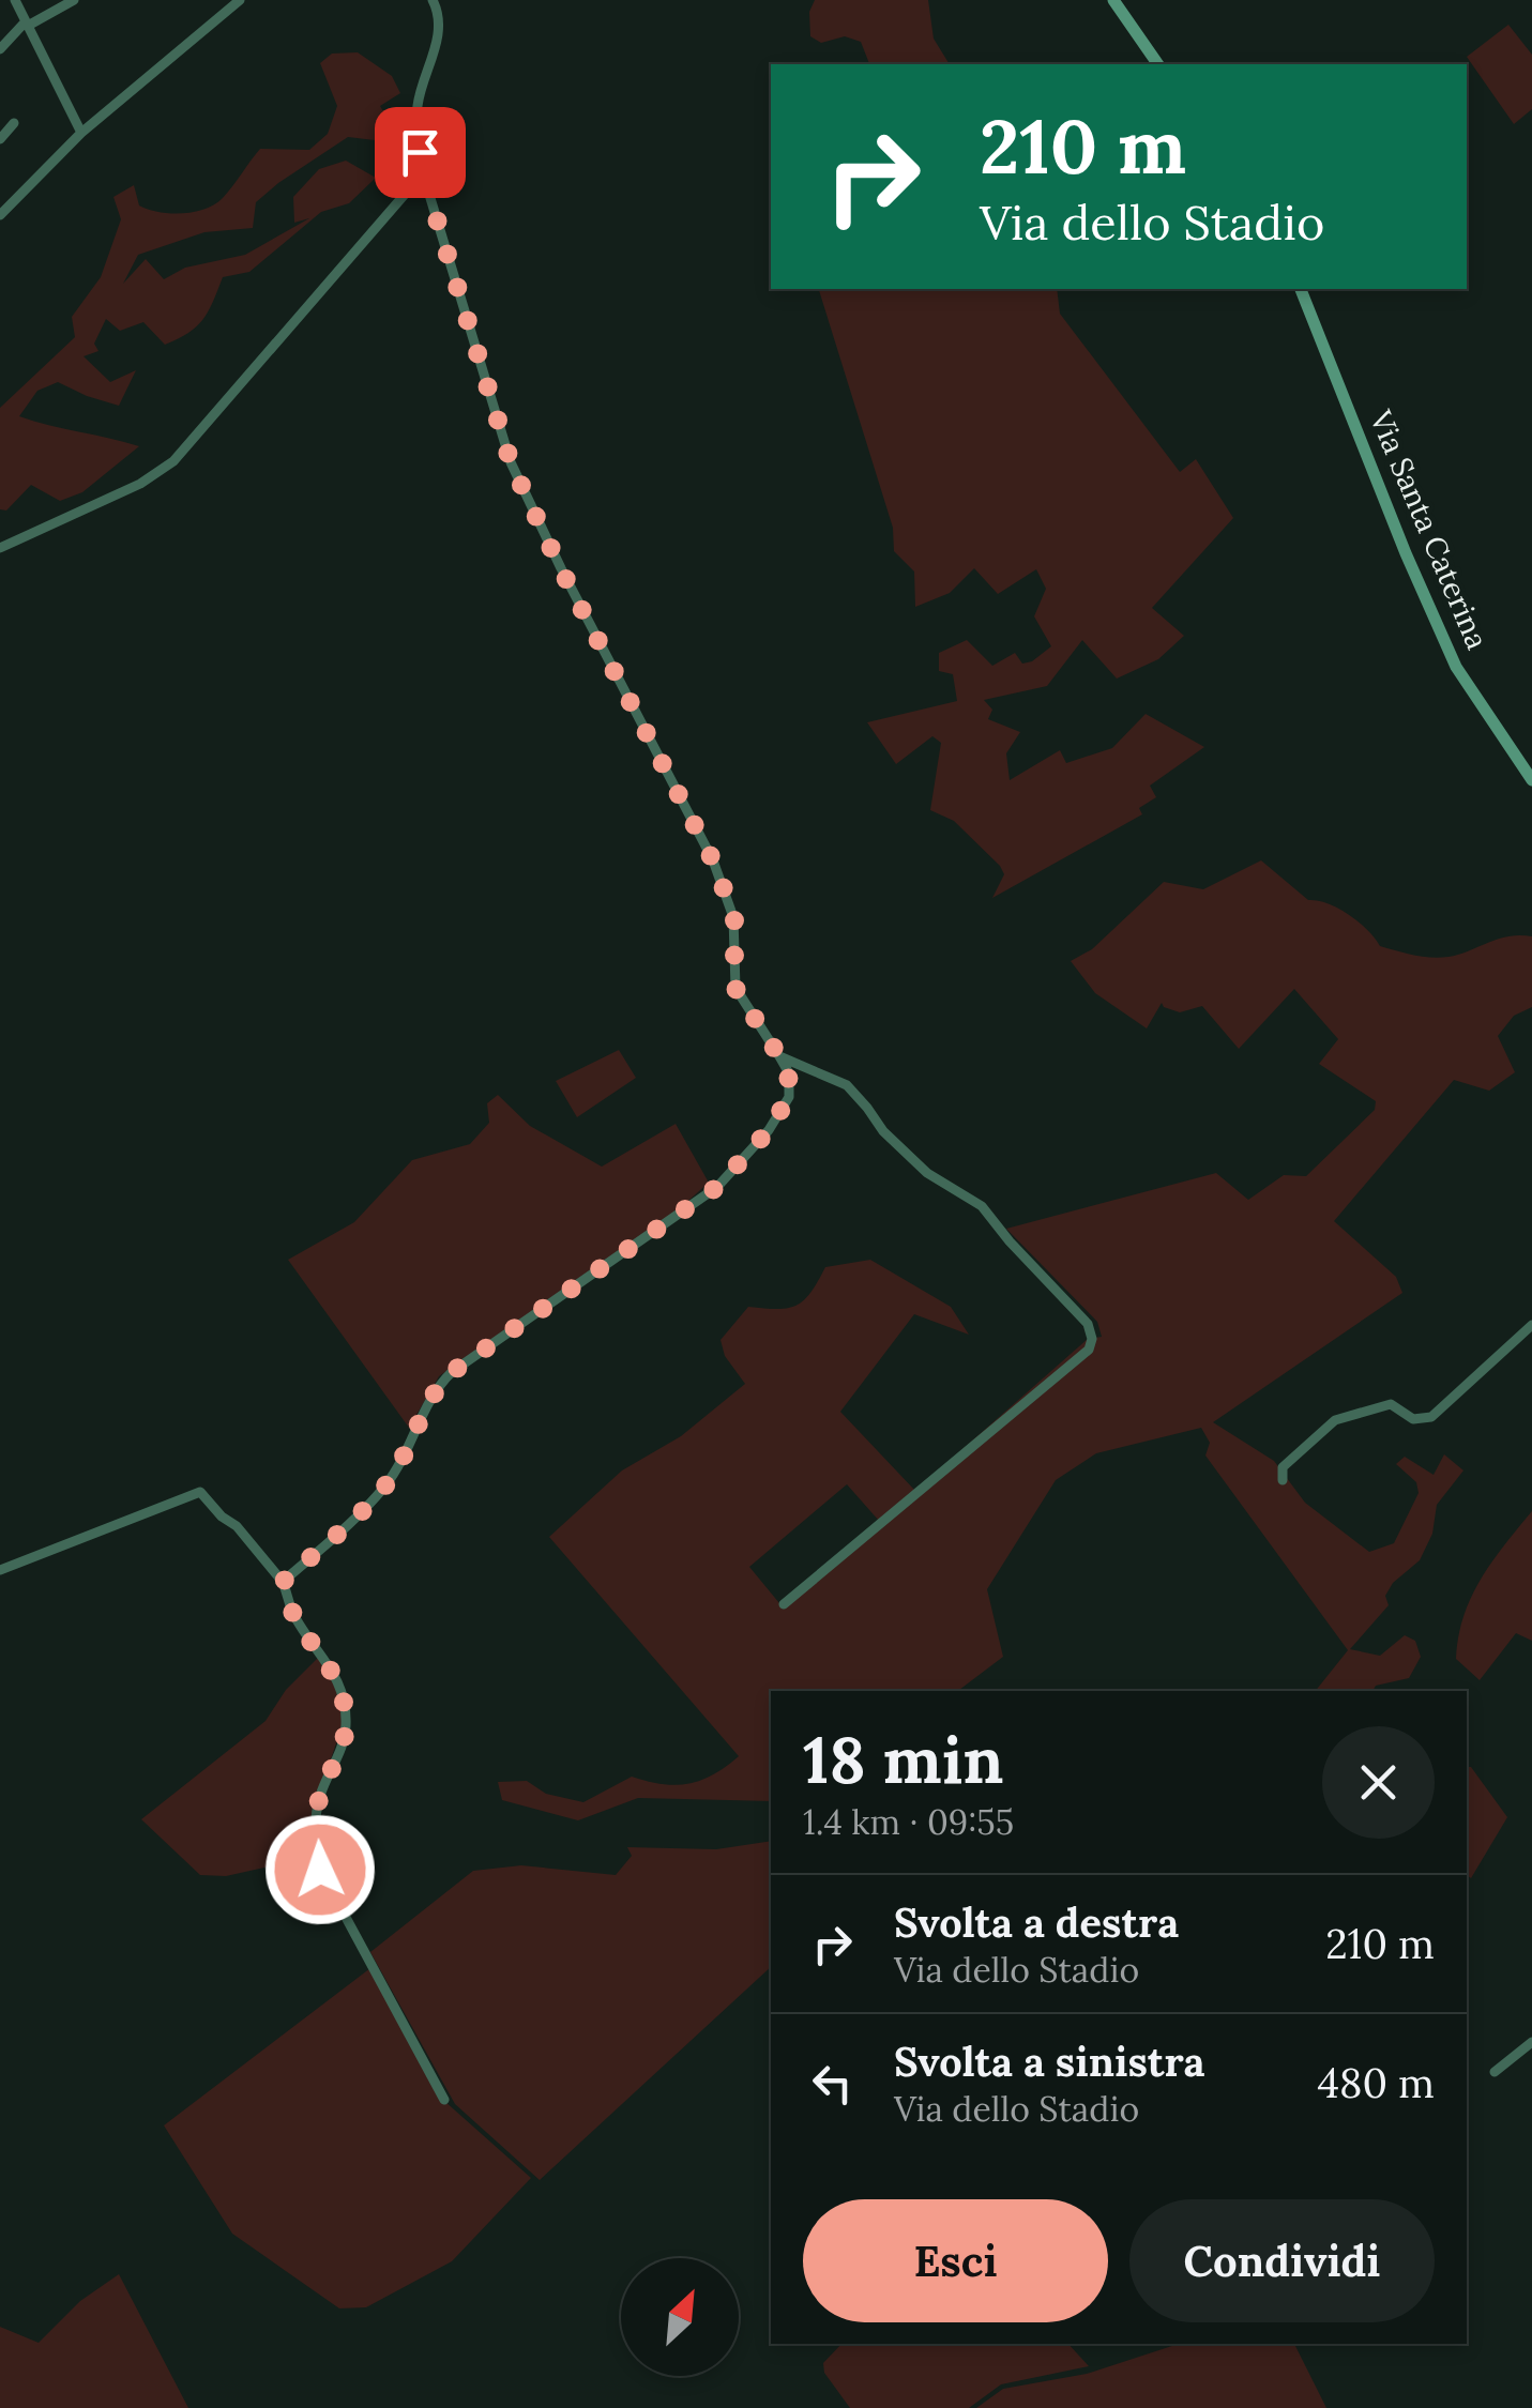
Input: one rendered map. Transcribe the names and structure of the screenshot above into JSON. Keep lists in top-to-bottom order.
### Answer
{
  "streets": {
    "street": ["Via Santa Caterina"]
  },
  "north": "top right",
  "page": {
    "turn": ["210 m", "Via dello Stadio"],
    "heading": ["18 min", "1.4 km · 09:55"],
    "list": [
      {
        "name": "Svolta a destra",
        "note": "Via dello Stadio",
        "value": "210 m"
      },
      {
        "name": "Svolta a sinistra",
        "note": "Via dello Stadio",
        "value": "480 m"
      }
    ],
    "buttons": ["Esci", "Condividi"]
  }
}
